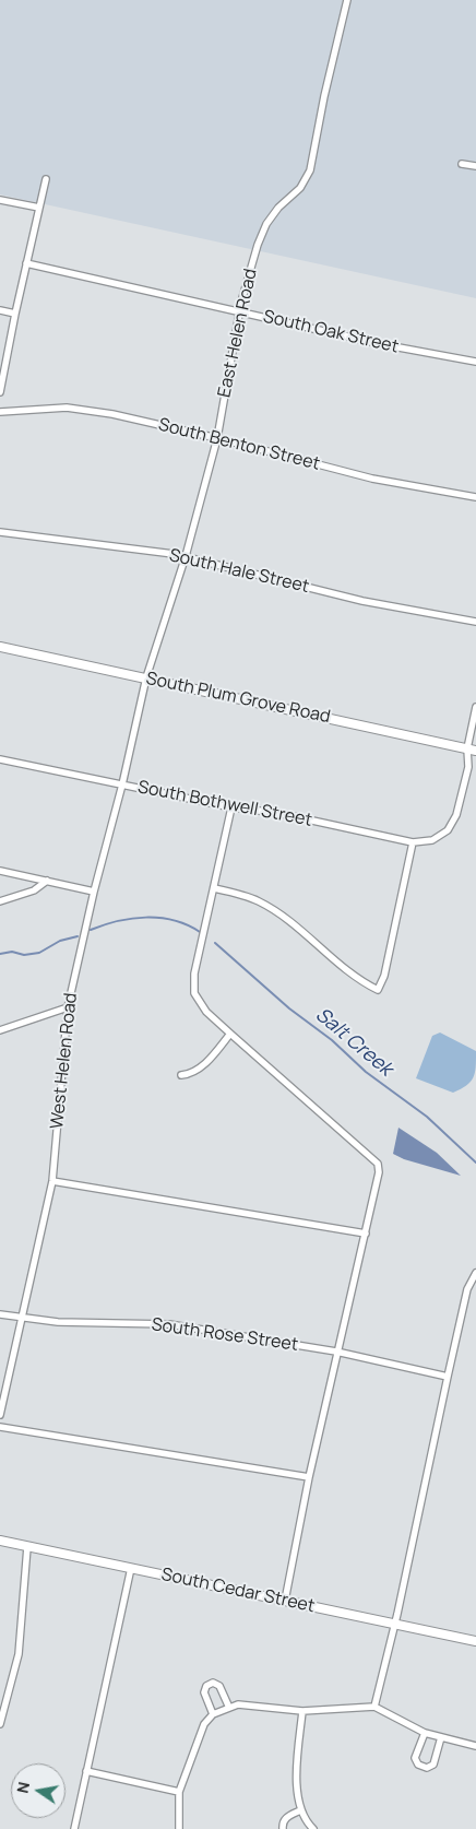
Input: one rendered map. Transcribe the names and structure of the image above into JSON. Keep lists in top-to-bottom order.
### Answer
{
  "streets": {
    "street": [
      "South Oak Street",
      "East Helen Road",
      "South Benton Street",
      "South Hale Street",
      "South Plum Grove Road",
      "South Bothwell Street",
      "West Helen Road",
      "South Rose Street",
      "South Cedar Street"
    ]
  },
  "crossings": [
    ["South Oak Street", "East Helen Road"],
    ["East Helen Road", "South Benton Street"],
    ["East Helen Road", "South Hale Street"],
    ["East Helen Road", "South Plum Grove Road"],
    ["East Helen Road", "West Helen Road"],
    ["South Plum Grove Road", "South Bothwell Street"],
    ["South Plum Grove Road", "West Helen Road"],
    ["South Bothwell Street", "West Helen Road"],
    ["West Helen Road", "South Rose Street"]
  ],
  "water": ["Salt Creek"],
  "north": "left"
}
